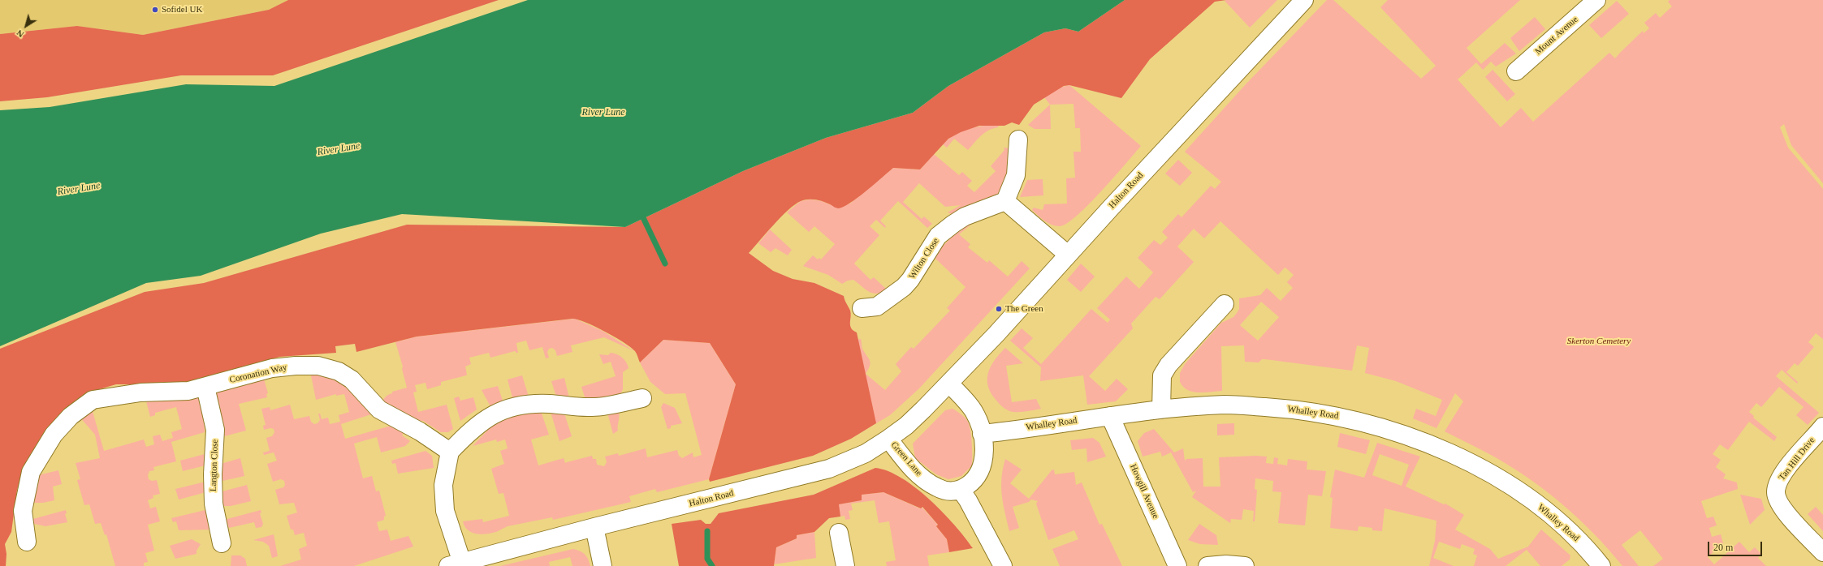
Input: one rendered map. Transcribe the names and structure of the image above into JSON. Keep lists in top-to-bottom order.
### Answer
{
  "streets": {
    "street": [
      "Mount Avenue",
      "Halton Road",
      "Wilton Close",
      "Coronation Way",
      "Whalley Road",
      "Green Lane",
      "Tan Hill Drive",
      "Langton Close",
      "Howgill Avenue"
    ]
  },
  "crossings": [
    ["Halton Road", "Green Lane"],
    ["Coronation Way", "Langton Close"],
    ["Whalley Road", "Howgill Avenue"]
  ],
  "water": ["River Lune"],
  "parks": ["Skerton Cemetery"],
  "places": ["Sofidel UK", "The Green"],
  "scale_bar": "20 m",
  "north": "bottom left"
}
